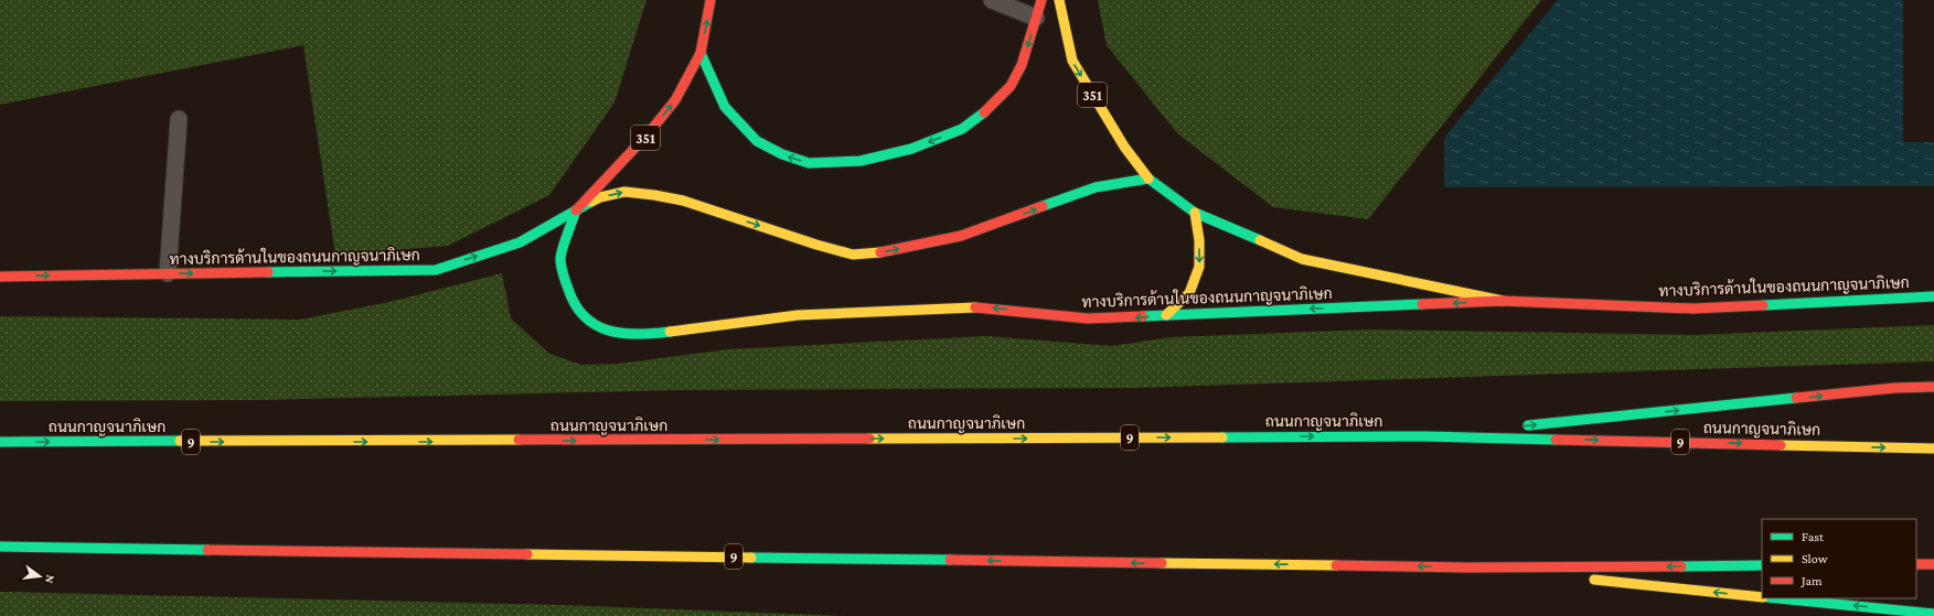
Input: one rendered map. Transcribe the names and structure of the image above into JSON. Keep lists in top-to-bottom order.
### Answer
{
  "streets": {
    "main road": [
      "351",
      "ทางบริการด้านในของถนนกาญจนาภิเษก",
      "ถนนกาญจนาภิเษก",
      "9"
    ]
  },
  "crossings": [
    ["351", "ทางบริการด้านในของถนนกาญจนาภิเษก"]
  ],
  "one_way": ["ถนนกาญจนาภิเษก"],
  "legend": ["Fast", "Slow", "Jam"],
  "north": "right"
}
